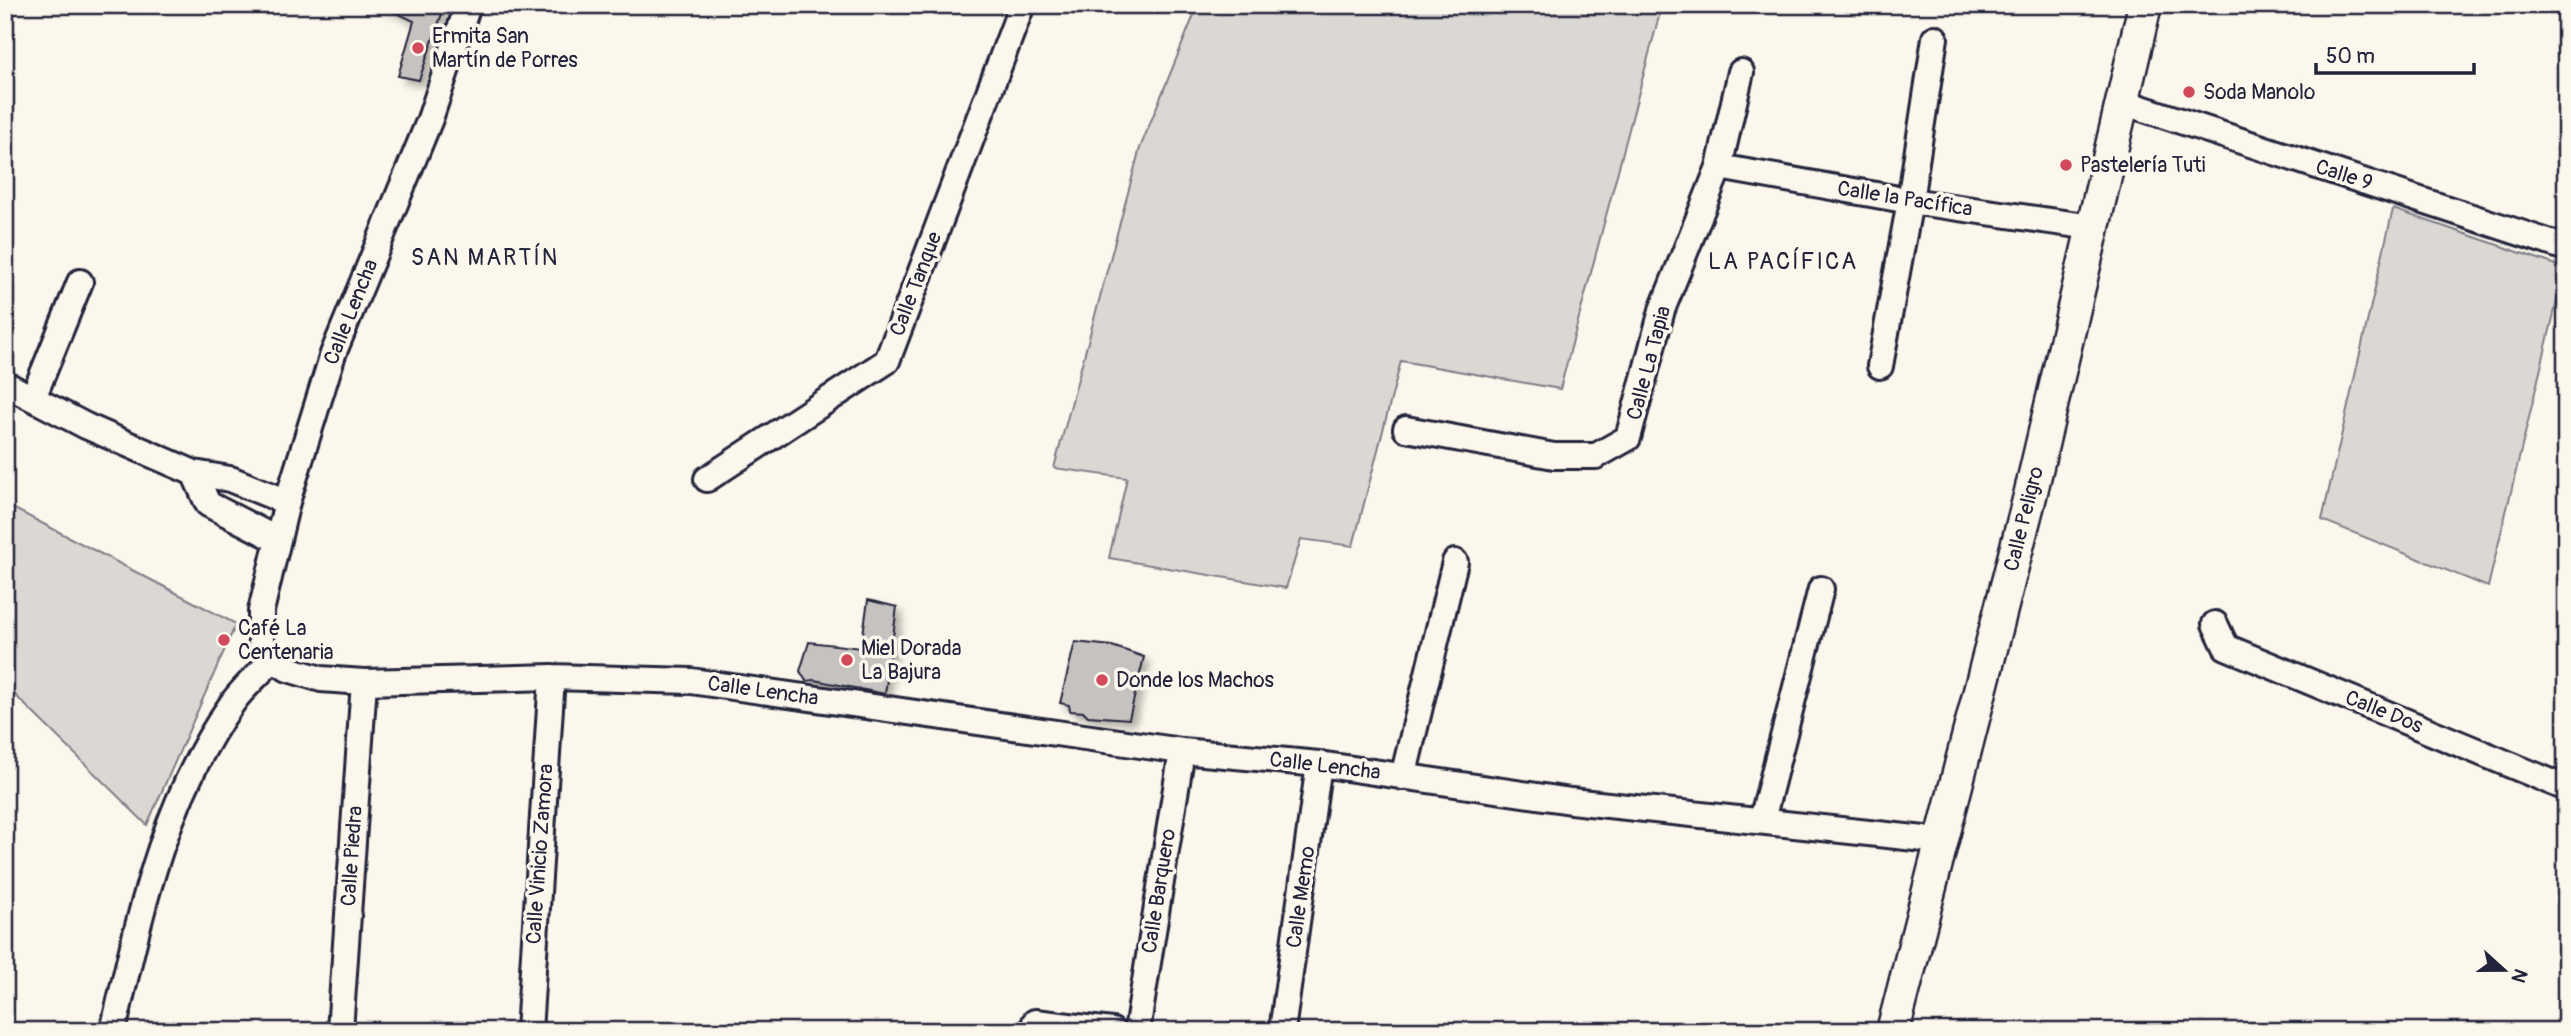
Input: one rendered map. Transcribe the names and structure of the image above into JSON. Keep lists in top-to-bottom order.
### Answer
{
  "streets": {
    "main road": ["Calle Peligro"],
    "street": [
      "Calle 9",
      "Calle la Pacífica",
      "Calle Tanque",
      "Calle Lencha",
      "Calle La Tapia",
      "Calle Dos",
      "Calle Vinicio Zamora",
      "Calle Piedra",
      "Calle Barquero",
      "Calle Memo"
    ]
  },
  "crossings": [
    ["Calle 9", "Calle Peligro"],
    ["Calle la Pacífica", "Calle La Tapia"],
    ["Calle la Pacífica", "Calle Peligro"],
    ["Calle Lencha", "Calle Peligro"],
    ["Calle Lencha", "Calle Vinicio Zamora"],
    ["Calle Lencha", "Calle Piedra"],
    ["Calle Lencha", "Calle Barquero"],
    ["Calle Lencha", "Calle Memo"]
  ],
  "districts": ["SAN MARTÍN", "LA PACÍFICA"],
  "places": [
    "Ermita San Martín de Porres",
    "Soda Manolo",
    "Pastelería Tuti",
    "Café La Centenaria",
    "Miel Dorada La Bajura",
    "Donde los Machos"
  ],
  "scale_bar": "50 m",
  "north": "right"
}
